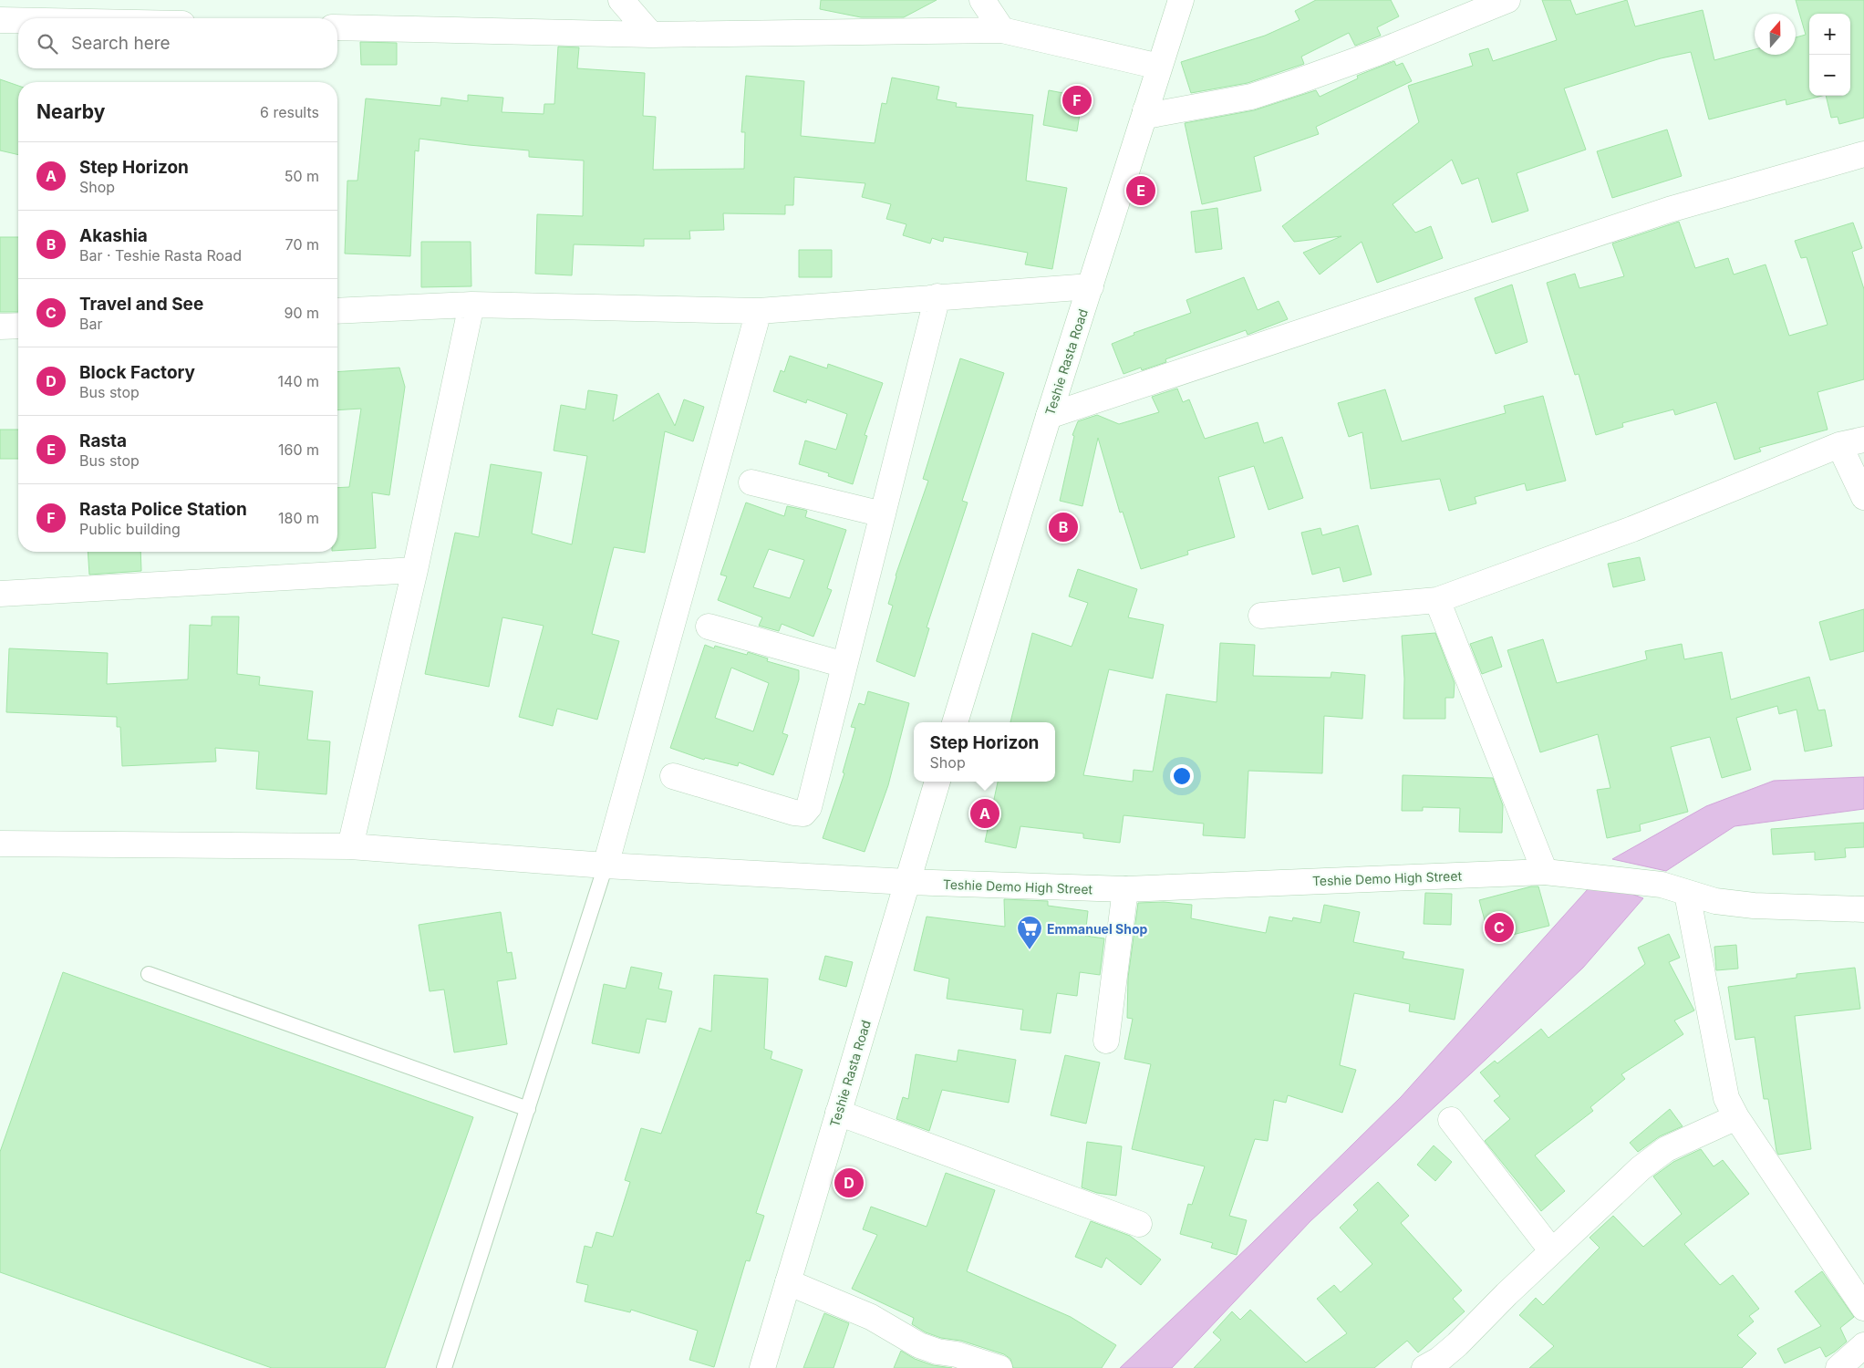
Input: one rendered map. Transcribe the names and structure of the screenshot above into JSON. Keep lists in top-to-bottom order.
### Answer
{
  "streets": {
    "street": ["Teshie Rasta Road", "Teshie Demo High Street"]
  },
  "crossings": [
    ["Teshie Rasta Road", "Teshie Demo High Street"]
  ],
  "places": {
    "supermarket": ["Emmanuel Shop"]
  },
  "north": "top",
  "page": {
    "map_buttons": ["+", "−"],
    "search": "Search here",
    "heading": ["Nearby", "6 results"],
    "pins": [
      "F",
      "E",
      "B",
      "A",
      "C",
      "D"
    ],
    "list": [
      {
        "mark": "A",
        "name": "Step Horizon",
        "note": "Shop",
        "value": "50 m"
      },
      {
        "mark": "B",
        "name": "Akashia",
        "note": "Bar · Teshie Rasta Road",
        "value": "70 m"
      },
      {
        "mark": "C",
        "name": "Travel and See",
        "note": "Bar",
        "value": "90 m"
      },
      {
        "mark": "D",
        "name": "Block Factory",
        "note": "Bus stop",
        "value": "140 m"
      },
      {
        "mark": "E",
        "name": "Rasta",
        "note": "Bus stop",
        "value": "160 m"
      },
      {
        "mark": "F",
        "name": "Rasta Police Station",
        "note": "Public building",
        "value": "180 m"
      }
    ],
    "popup": ["Step Horizon", "Shop"]
  }
}
